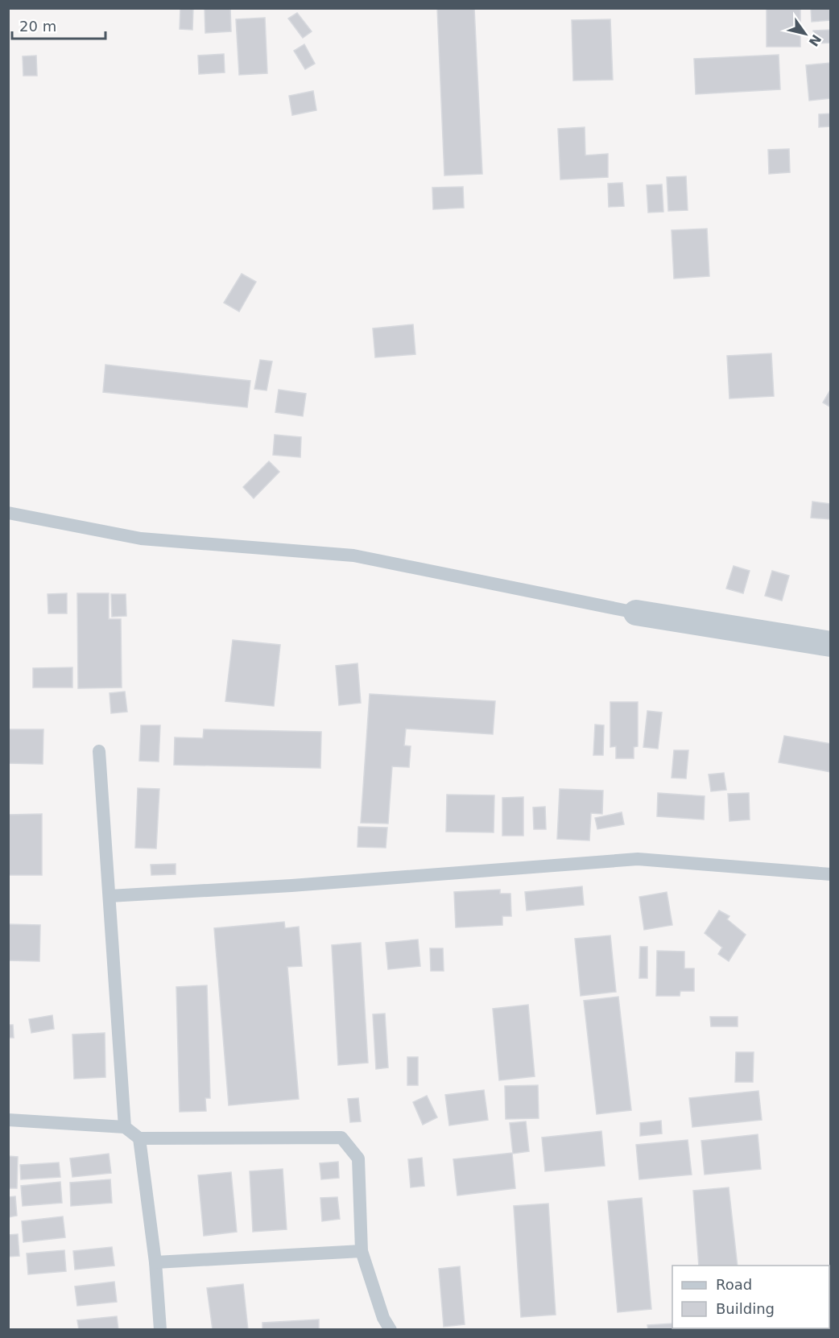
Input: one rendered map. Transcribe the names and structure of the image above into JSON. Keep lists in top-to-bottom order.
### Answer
{
  "legend": ["Road", "Building"],
  "scale_bar": "20 m",
  "north": "bottom right"
}
